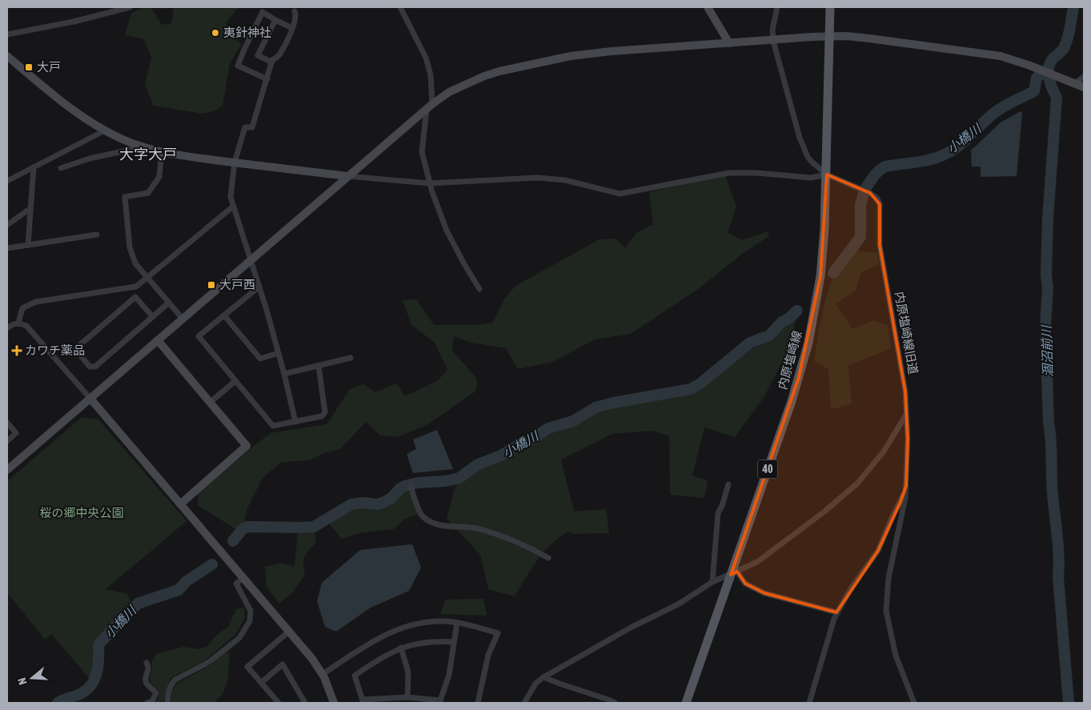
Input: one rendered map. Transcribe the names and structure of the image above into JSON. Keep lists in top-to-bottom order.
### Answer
{
  "streets": {
    "main road": ["内原塩崎線", "40"],
    "street": ["内原塩崎線旧道"]
  },
  "crossings": [
    ["内原塩崎線旧道", "内原塩崎線"]
  ],
  "districts": ["大字大戸"],
  "water": ["小橋川", "涸沼前川"],
  "parks": ["桜の郷中央公園"],
  "places": {
    "other": ["夷針神社"],
    "transit": ["大戸", "大戸西"],
    "health": ["カワチ薬品"]
  },
  "north": "left"
}
